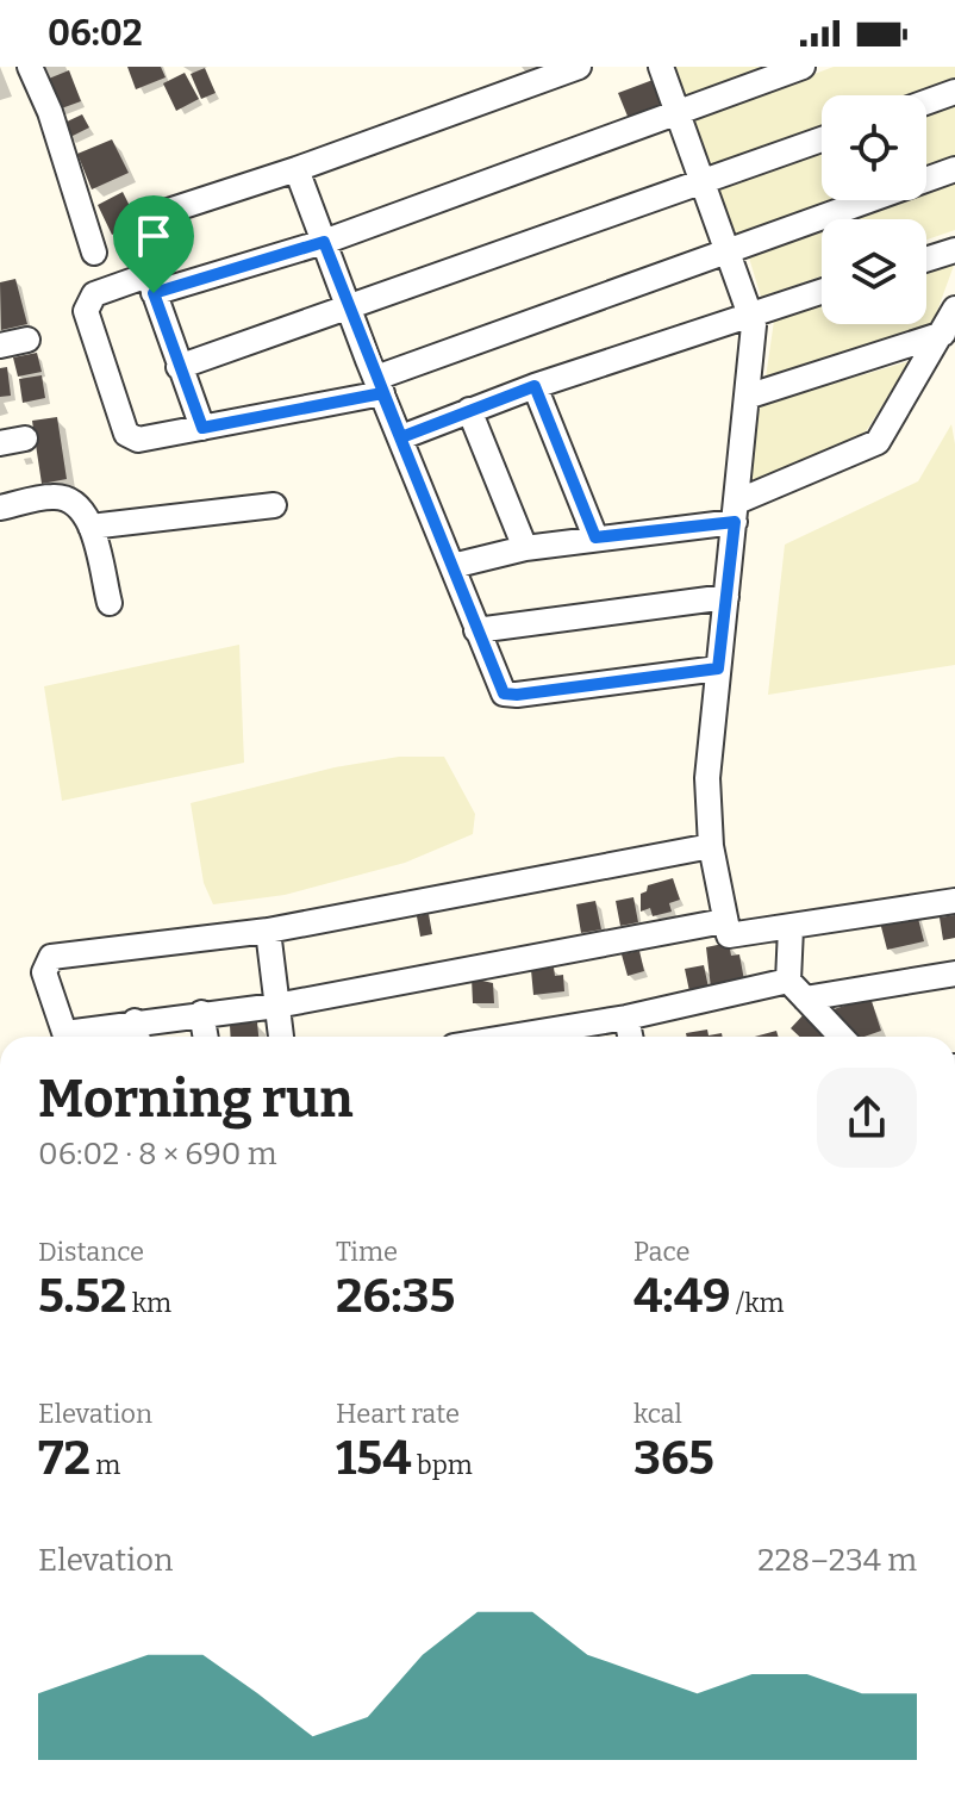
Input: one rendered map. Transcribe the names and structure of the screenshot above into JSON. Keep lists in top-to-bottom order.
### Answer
{
  "page": {
    "status": "06:02",
    "heading": ["Morning run", "06:02 · 8 × 690 m"],
    "stats": [
      ["Distance", "5.52 km"],
      ["Time", "26:35"],
      ["Pace", "4:49 /km"],
      ["Elevation", "72 m"],
      ["Heart rate", "154 bpm"],
      ["kcal", "365"]
    ],
    "chart": ["Elevation", "228–234 m"]
  }
}
